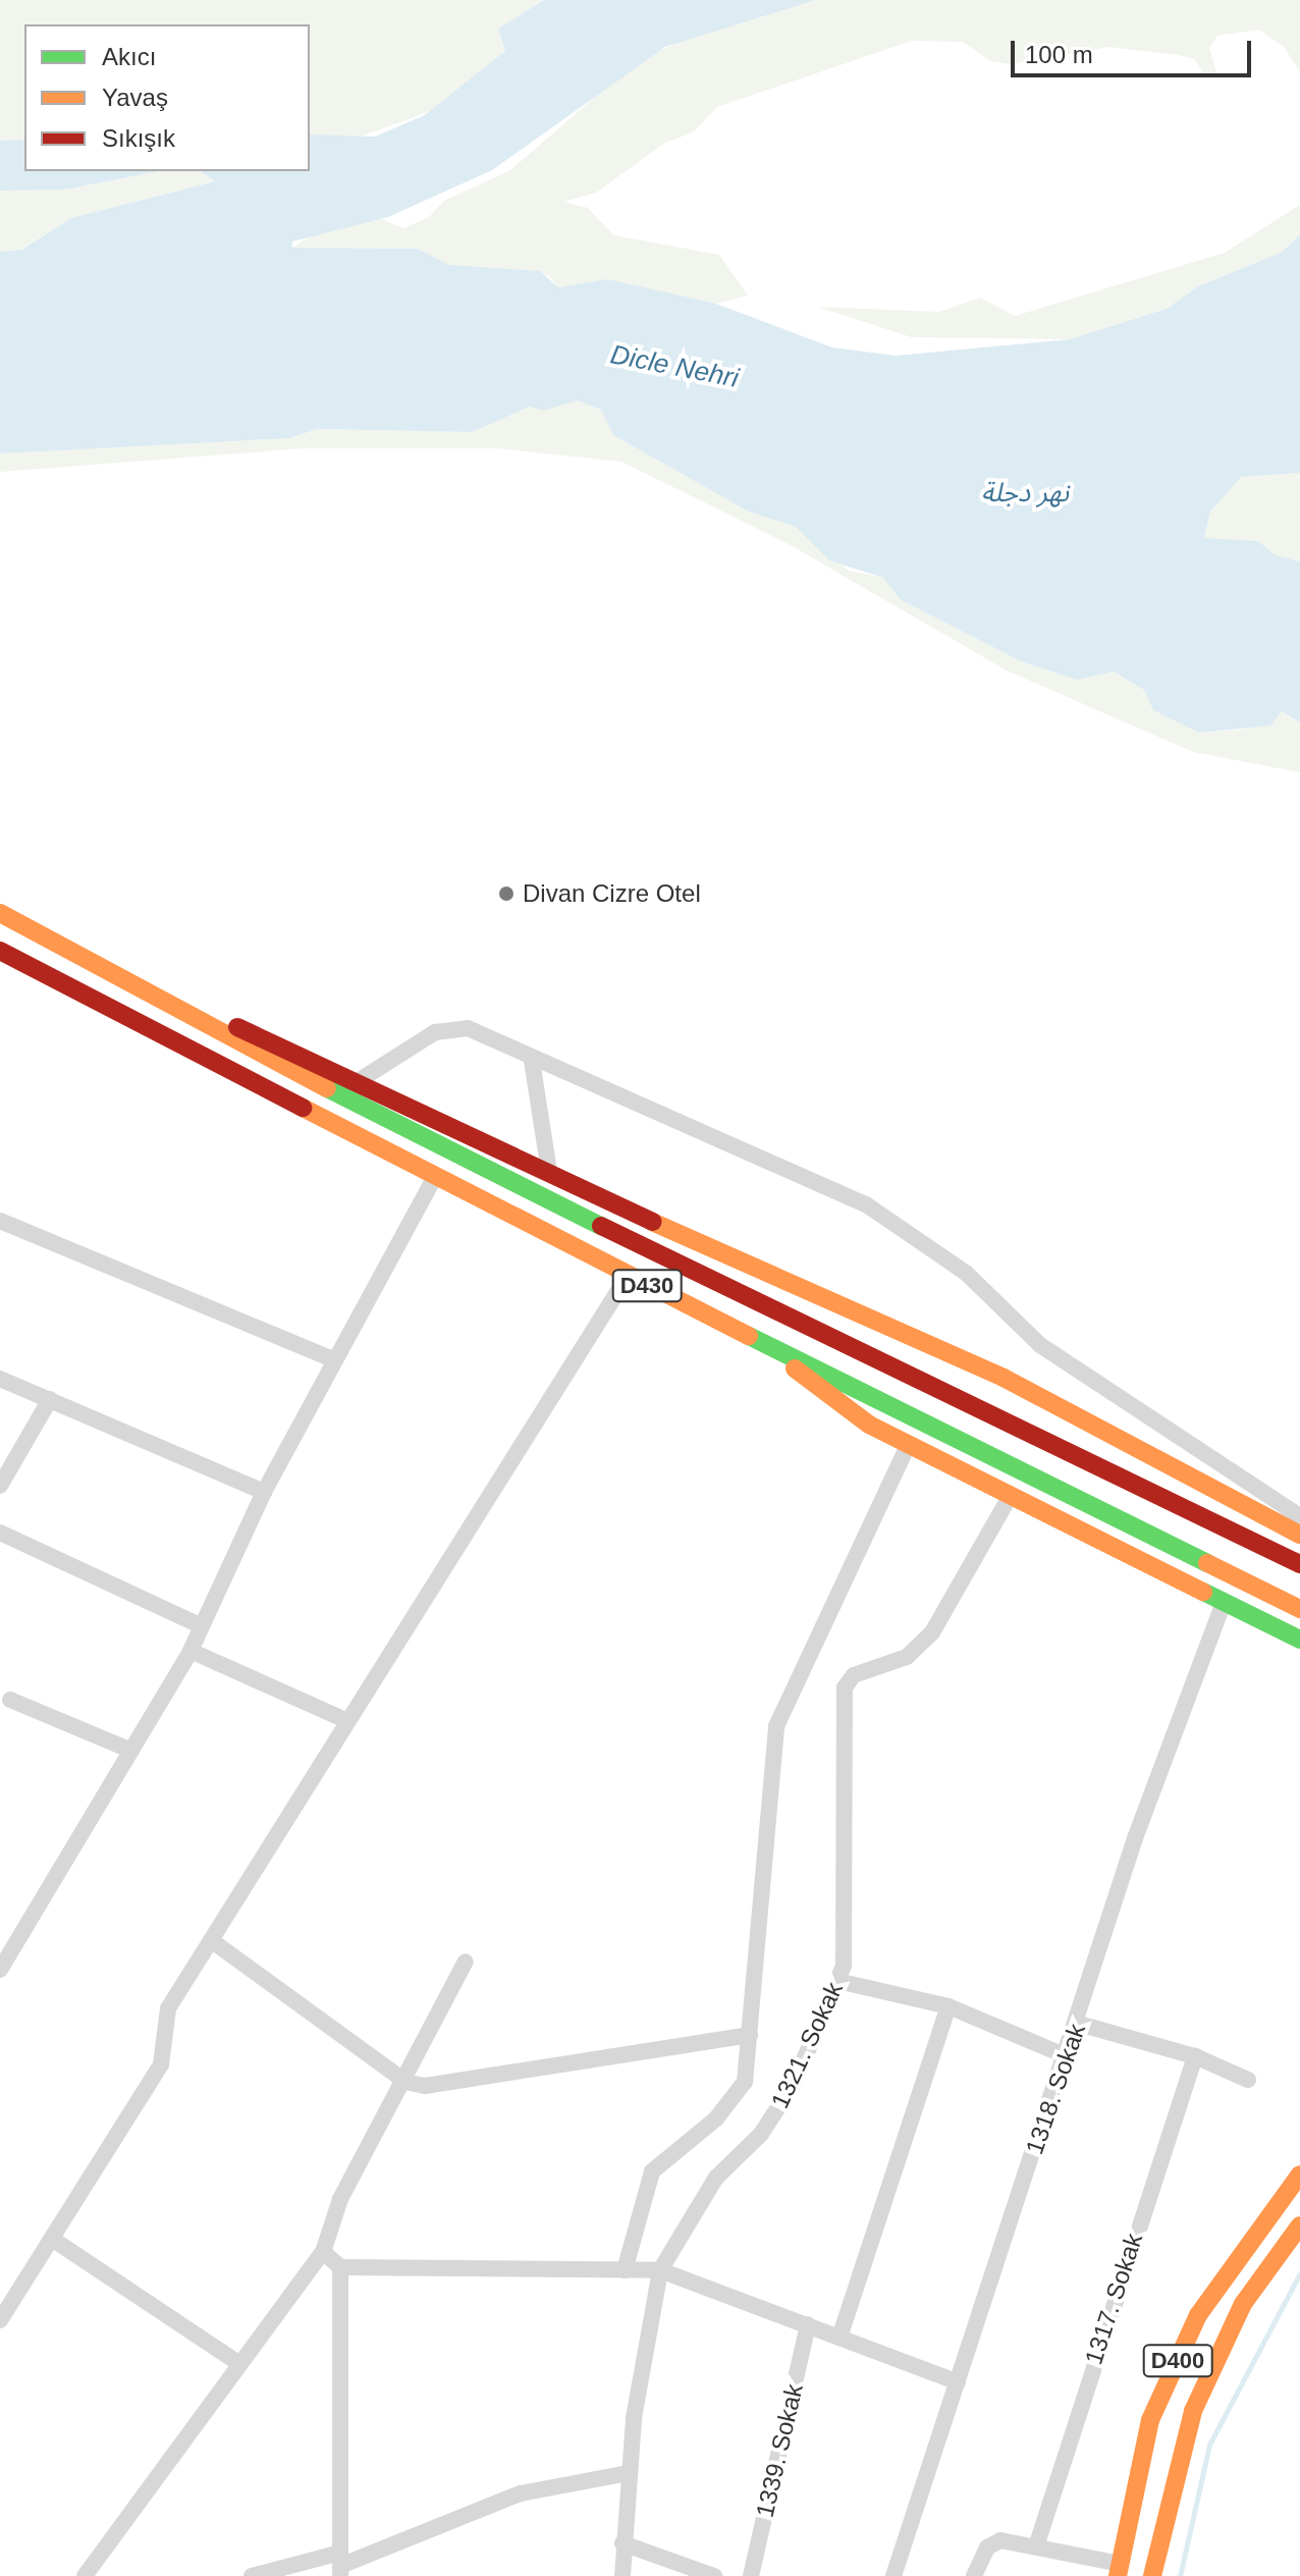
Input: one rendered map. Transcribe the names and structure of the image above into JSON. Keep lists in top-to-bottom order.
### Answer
{
  "streets": {
    "main road": ["D430", "D400"],
    "street": [
      "1321. Sokak",
      "1318. Sokak",
      "1317. Sokak",
      "1339. Sokak"
    ]
  },
  "water": ["Dicle Nehri", "نهر دجلة"],
  "places": ["Divan Cizre Otel"],
  "legend": ["Akıcı", "Yavaş", "Sıkışık"],
  "scale_bar": "100 m"
}
